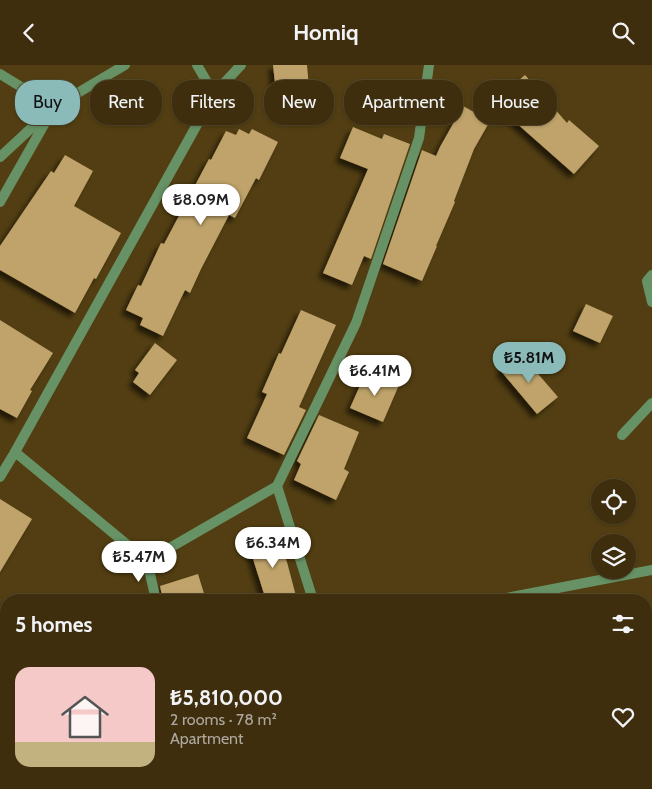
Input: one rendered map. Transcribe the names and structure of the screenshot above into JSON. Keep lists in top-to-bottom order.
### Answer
{
  "page": {
    "header": "Homiq",
    "chip": [
      "Buy",
      "Rent",
      "Filters",
      "New",
      "Apartment",
      "House"
    ],
    "price": [
      "₺8.09M",
      "₺5.81M",
      "₺6.41M",
      "₺6.34M",
      "₺5.47M"
    ],
    "heading": "5 homes",
    "list": [
      {
        "name": "₺5,810,000",
        "note": "2 rooms · 78 m² · Apartment"
      }
    ]
  }
}
